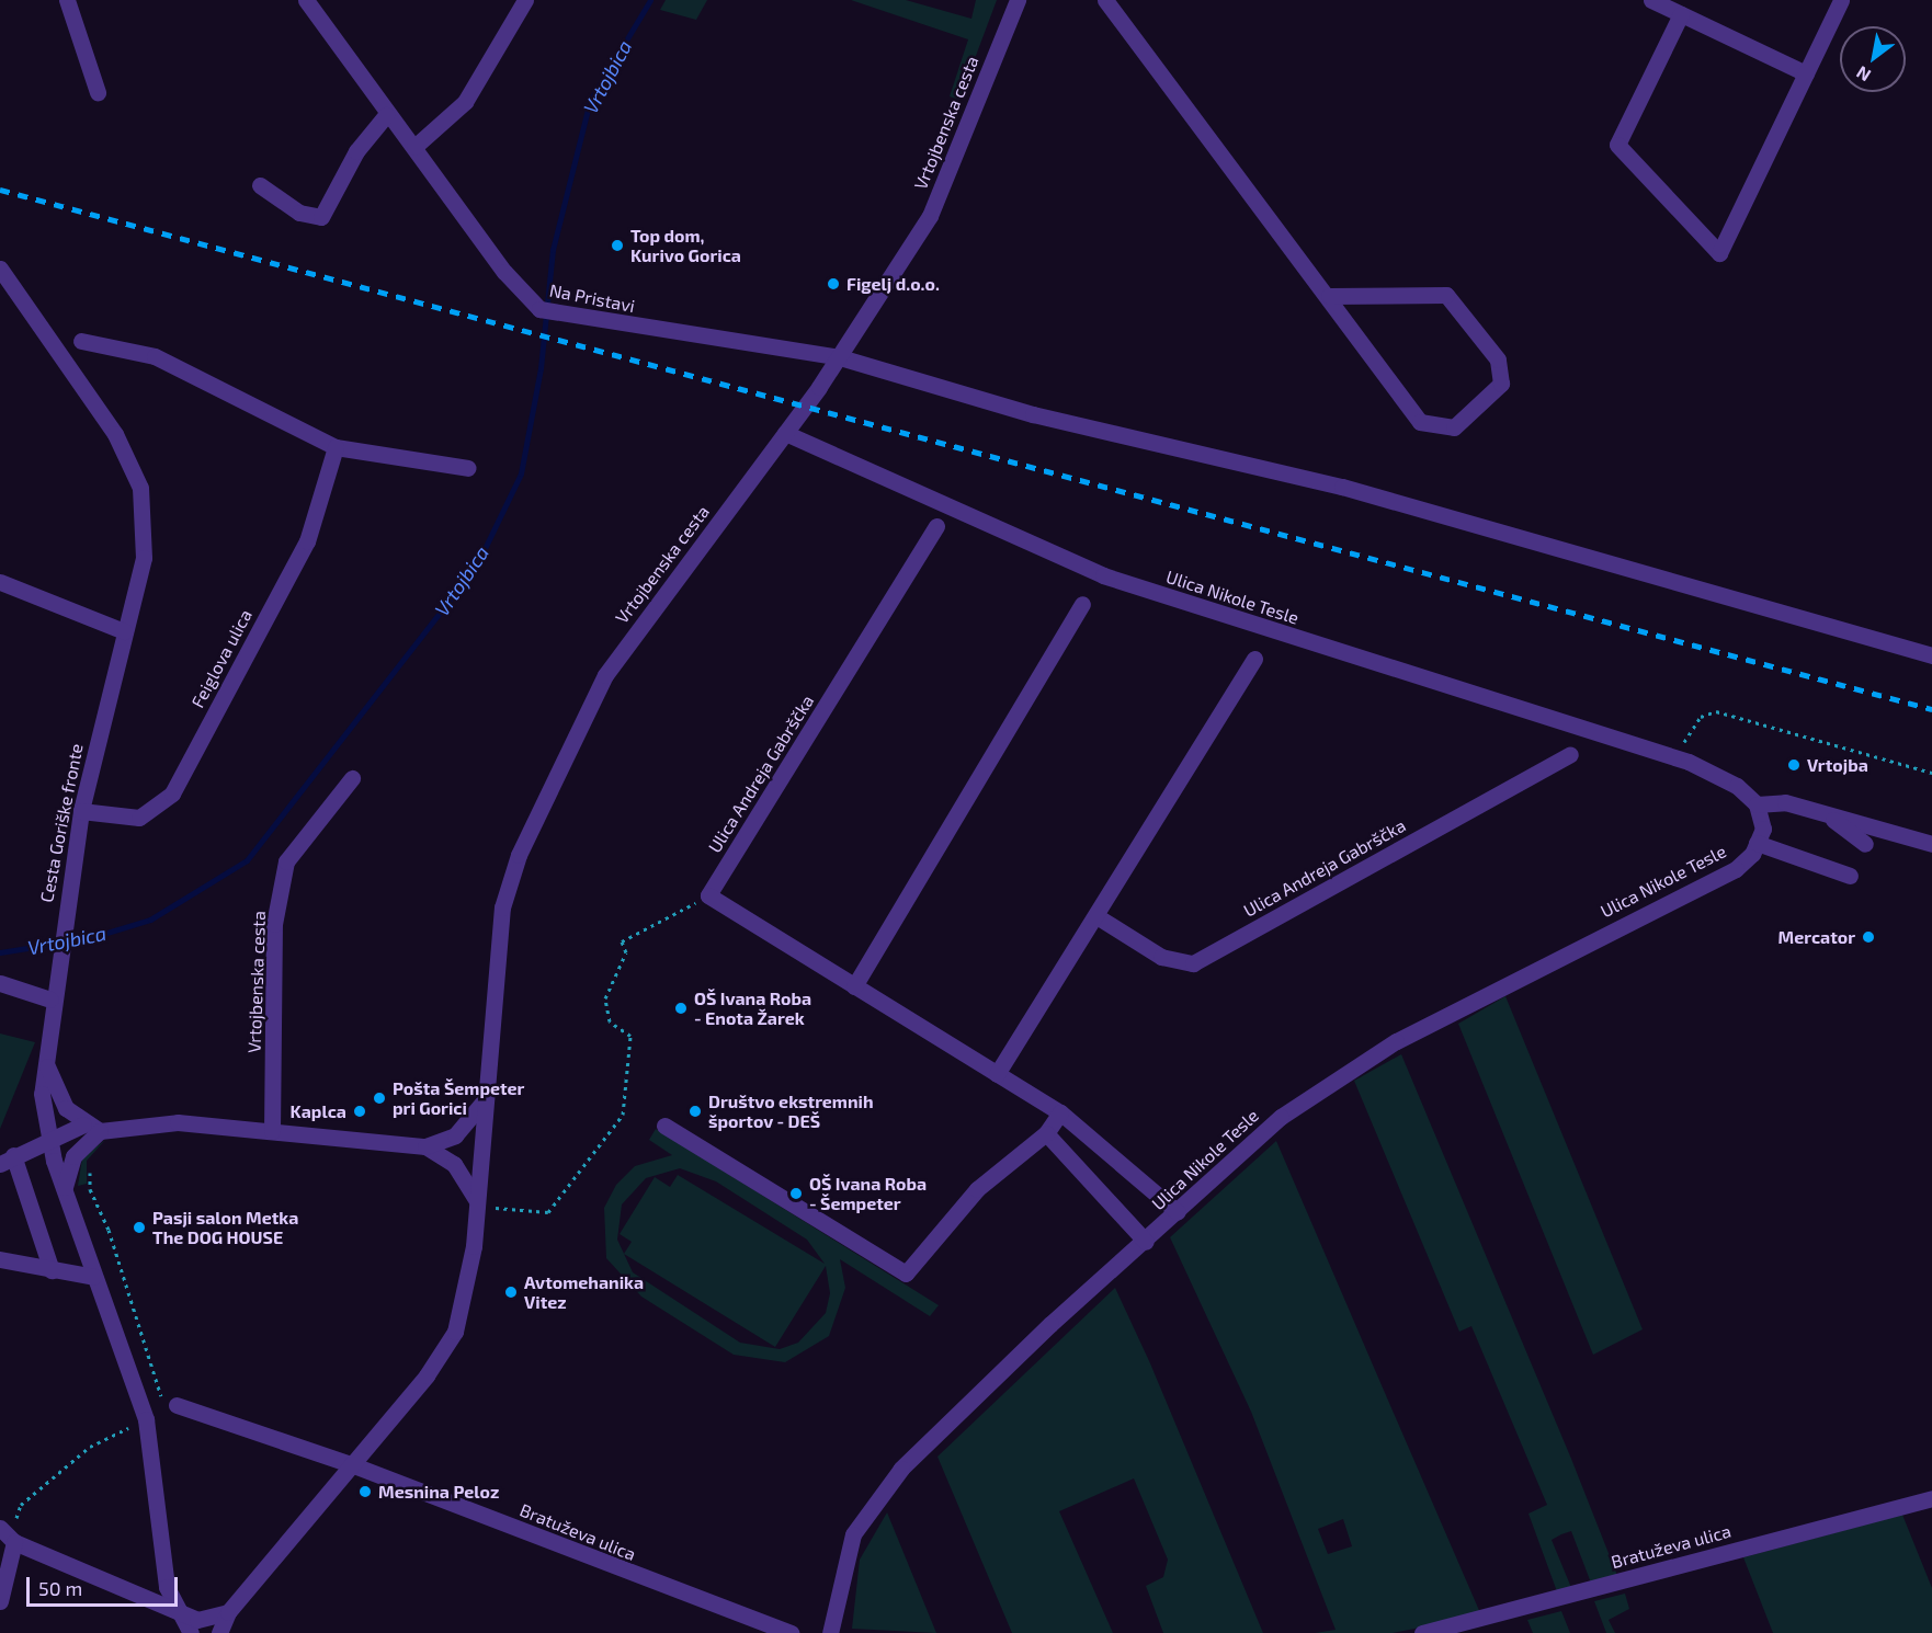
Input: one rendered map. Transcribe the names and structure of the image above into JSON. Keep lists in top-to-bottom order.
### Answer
{
  "streets": {
    "street": [
      "Vrtojbenska cesta",
      "Na Pristavi",
      "Ulica Nikole Tesle",
      "Feiglova ulica",
      "Ulica Andreja Gabrščka",
      "Cesta Goriške fronte",
      "Bratuževa ulica"
    ]
  },
  "crossings": [
    ["Vrtojbenska cesta", "Na Pristavi"],
    ["Vrtojbenska cesta", "Ulica Nikole Tesle"],
    ["Vrtojbenska cesta", "Bratuževa ulica"],
    ["Feiglova ulica", "Cesta Goriške fronte"]
  ],
  "water": ["Vrtojbica"],
  "places": [
    "Top dom, Kurivo Gorica",
    "Figelj d.o.o.",
    "Vrtojba",
    "Mercator",
    "OŠ Ivana Roba - Enota Žarek",
    "Pošta Šempeter pri Gorici",
    "Kaplca",
    "Društvo ekstremnih športov - DEŠ",
    "OŠ Ivana Roba - Šempeter",
    "Pasji salon Metka The DOG HOUSE",
    "Avtomehanika Vitez",
    "Mesnina Peloz"
  ],
  "scale_bar": "50 m",
  "north": "bottom left"
}
